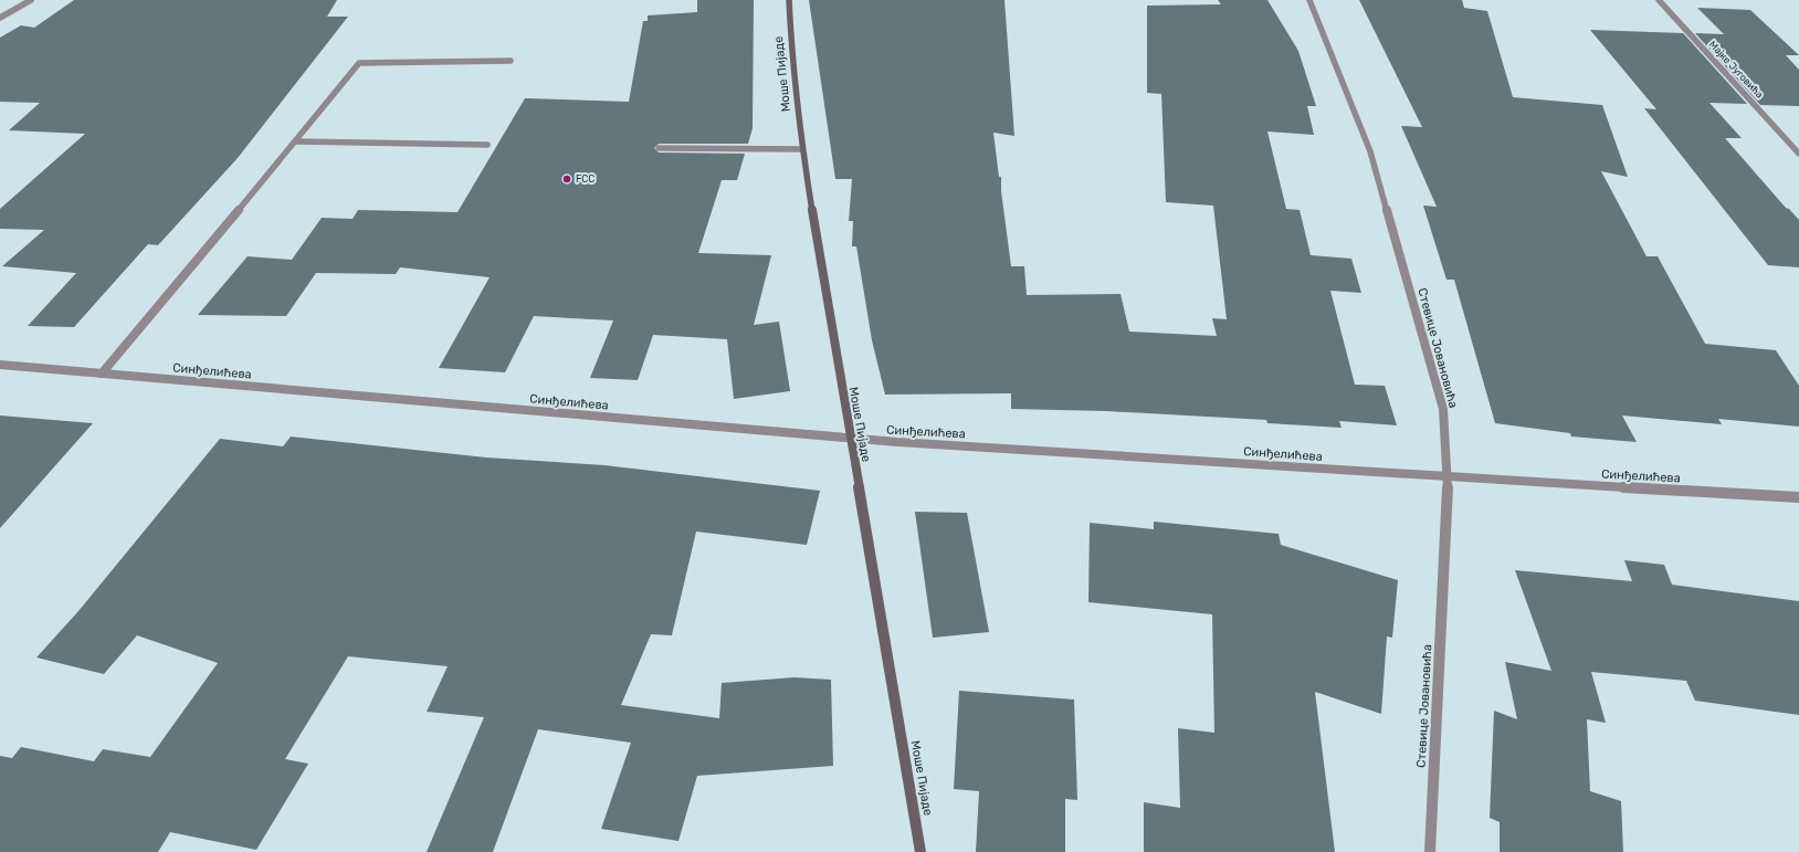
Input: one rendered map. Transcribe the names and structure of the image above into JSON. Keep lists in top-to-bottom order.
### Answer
{
  "streets": {
    "main road": ["Моше Пијаде"],
    "street": ["Мајке Југовића", "Стевице Јовановића", "Синђелићева"]
  },
  "crossings": [
    ["Моше Пијаде", "Синђелићева"],
    ["Стевице Јовановића", "Синђелићева"]
  ],
  "places": ["FCC"]
}
